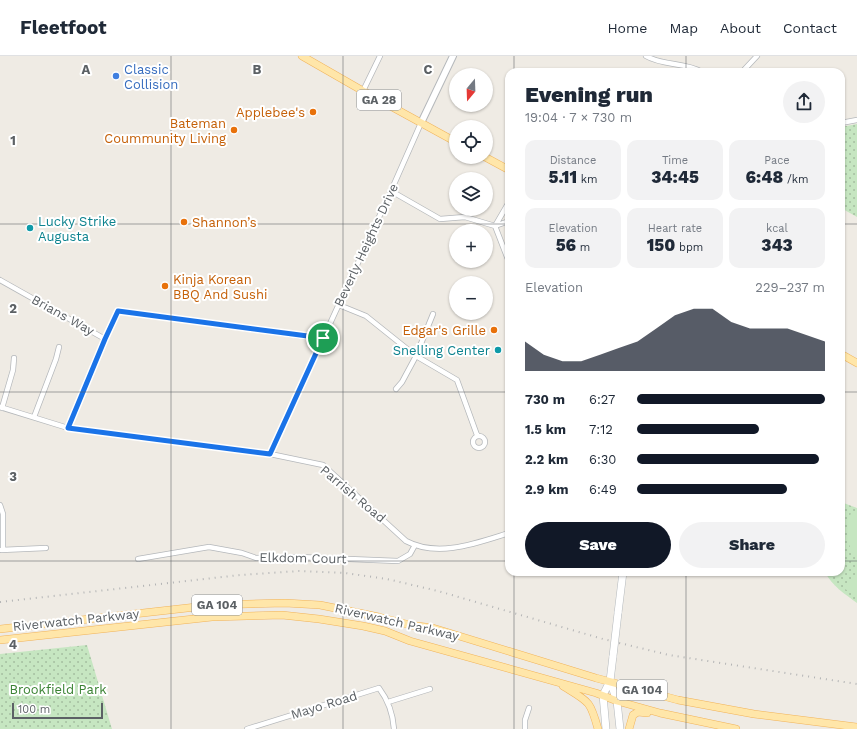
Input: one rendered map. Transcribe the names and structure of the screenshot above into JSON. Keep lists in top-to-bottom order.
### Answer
{
  "streets": {
    "main road": ["GA 28", "GA 104", "Riverwatch Parkway"],
    "street": [
      "Beverly Heights Drive",
      "Brians Way",
      "Parrish Road",
      "Elkdom Court",
      "Mayo Road"
    ]
  },
  "crossings": [
    ["GA 28", "Beverly Heights Drive"],
    ["Beverly Heights Drive", "Parrish Road"],
    ["Parrish Road", "Elkdom Court"]
  ],
  "parks": ["Brookfield Park"],
  "places": [
    "Classic Collision",
    "Applebee's",
    "Bateman Coummunity Living",
    "Shannon’s",
    "Lucky Strike Augusta",
    "Kinja Korean BBQ And Sushi",
    "Edgar's Grille",
    "Snelling Center"
  ],
  "scale_bar": "100 m",
  "north": "bottom",
  "page": {
    "header": "Fleetfoot",
    "nav": [
      "Home",
      "Map",
      "About",
      "Contact"
    ],
    "map_buttons": ["+", "−"],
    "heading": ["Evening run", "19:04 · 7 × 730 m"],
    "stats": [
      ["Distance", "5.11 km"],
      ["Time", "34:45"],
      ["Pace", "6:48 /km"],
      ["Elevation", "56 m"],
      ["Heart rate", "150 bpm"],
      ["kcal", "343"]
    ],
    "chart": ["Elevation", "229–237 m"],
    "list": [
      {
        "name": "730 m",
        "note": "6:27"
      },
      {
        "name": "1.5 km",
        "note": "7:12"
      },
      {
        "name": "2.2 km",
        "note": "6:30"
      },
      {
        "name": "2.9 km",
        "note": "6:49"
      }
    ],
    "buttons": ["Save", "Share"],
    "scale": "100 m"
  },
  "grid": {
    "columns": ["A", "B", "C"],
    "rows": [
      "1",
      "2",
      "3",
      "4"
    ]
  }
}
